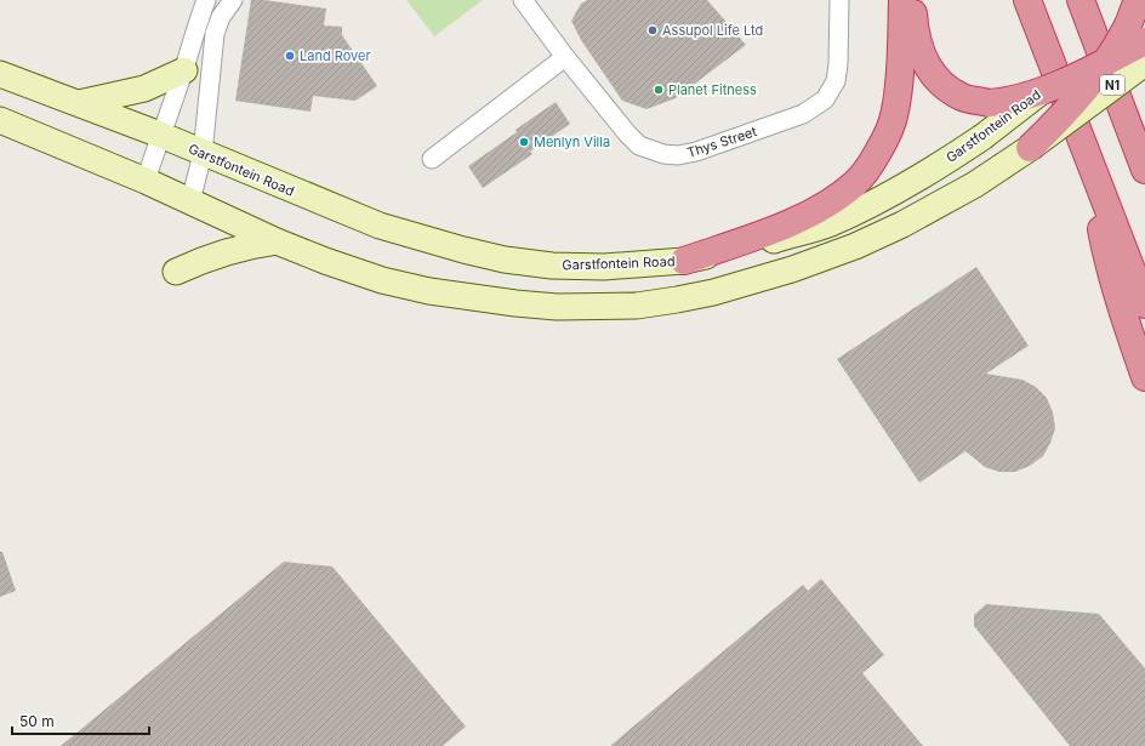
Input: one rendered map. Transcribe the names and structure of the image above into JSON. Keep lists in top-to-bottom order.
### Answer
{
  "streets": {
    "highway": ["N1"],
    "main road": ["Garstfontein Road"],
    "street": ["Thys Street"]
  },
  "places": [
    "Assupol Life Ltd",
    "Land Rover",
    "Planet Fitness",
    "Menlyn Villa"
  ],
  "scale_bar": "50 m"
}
